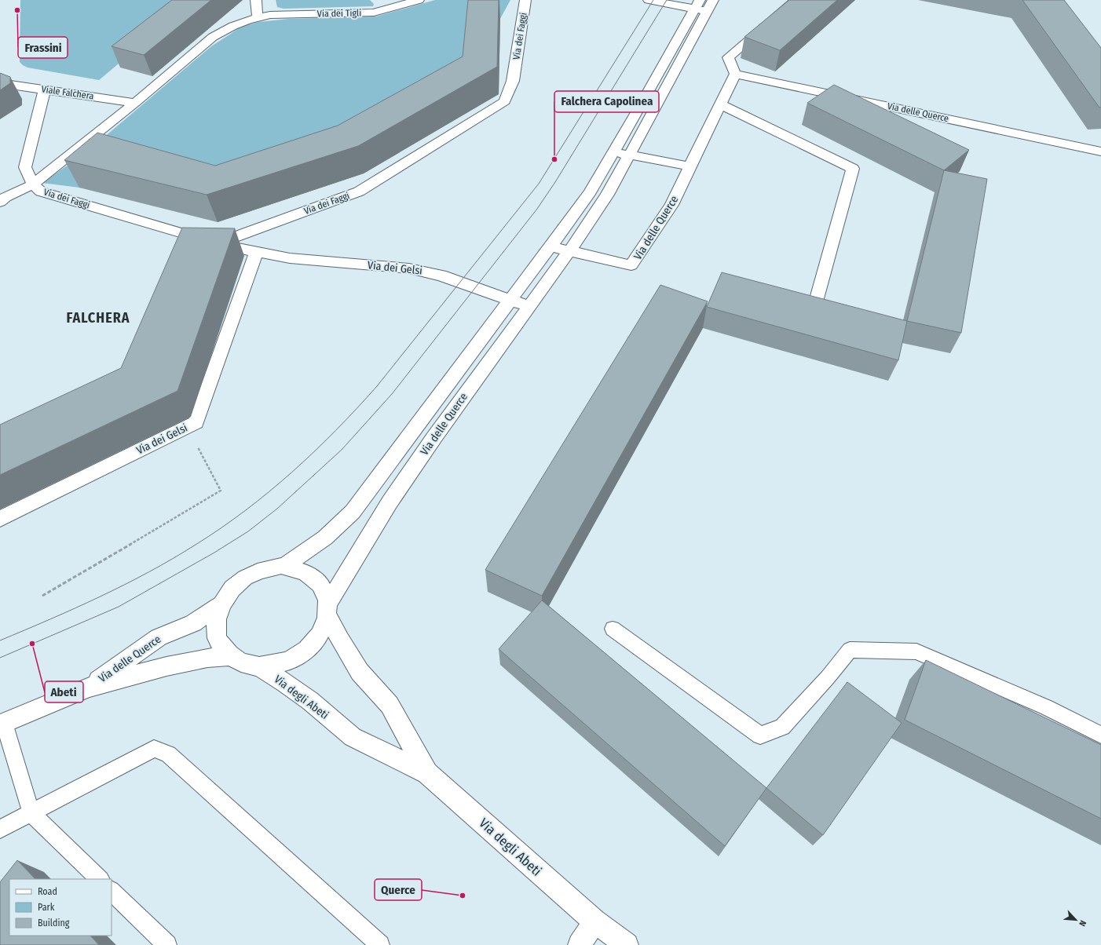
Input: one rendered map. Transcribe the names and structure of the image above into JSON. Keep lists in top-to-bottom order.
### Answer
{
  "streets": {
    "street": [
      "Via dei Tigli",
      "Via dei Faggi",
      "Viale Falchera",
      "Via delle Querce",
      "Via dei Gelsi",
      "Via degli Abeti"
    ]
  },
  "crossings": [
    ["Via dei Tigli", "Via dei Faggi"],
    ["Via dei Tigli", "Viale Falchera"],
    ["Via dei Faggi", "Viale Falchera"],
    ["Via dei Faggi", "Via dei Gelsi"],
    ["Via delle Querce", "Via dei Gelsi"],
    ["Via delle Querce", "Via degli Abeti"]
  ],
  "districts": ["FALCHERA"],
  "places": [
    "Frassini",
    "Falchera Capolinea",
    "Abeti",
    "Querce"
  ],
  "legend": ["Road", "Park", "Building"],
  "north": "bottom right"
}
